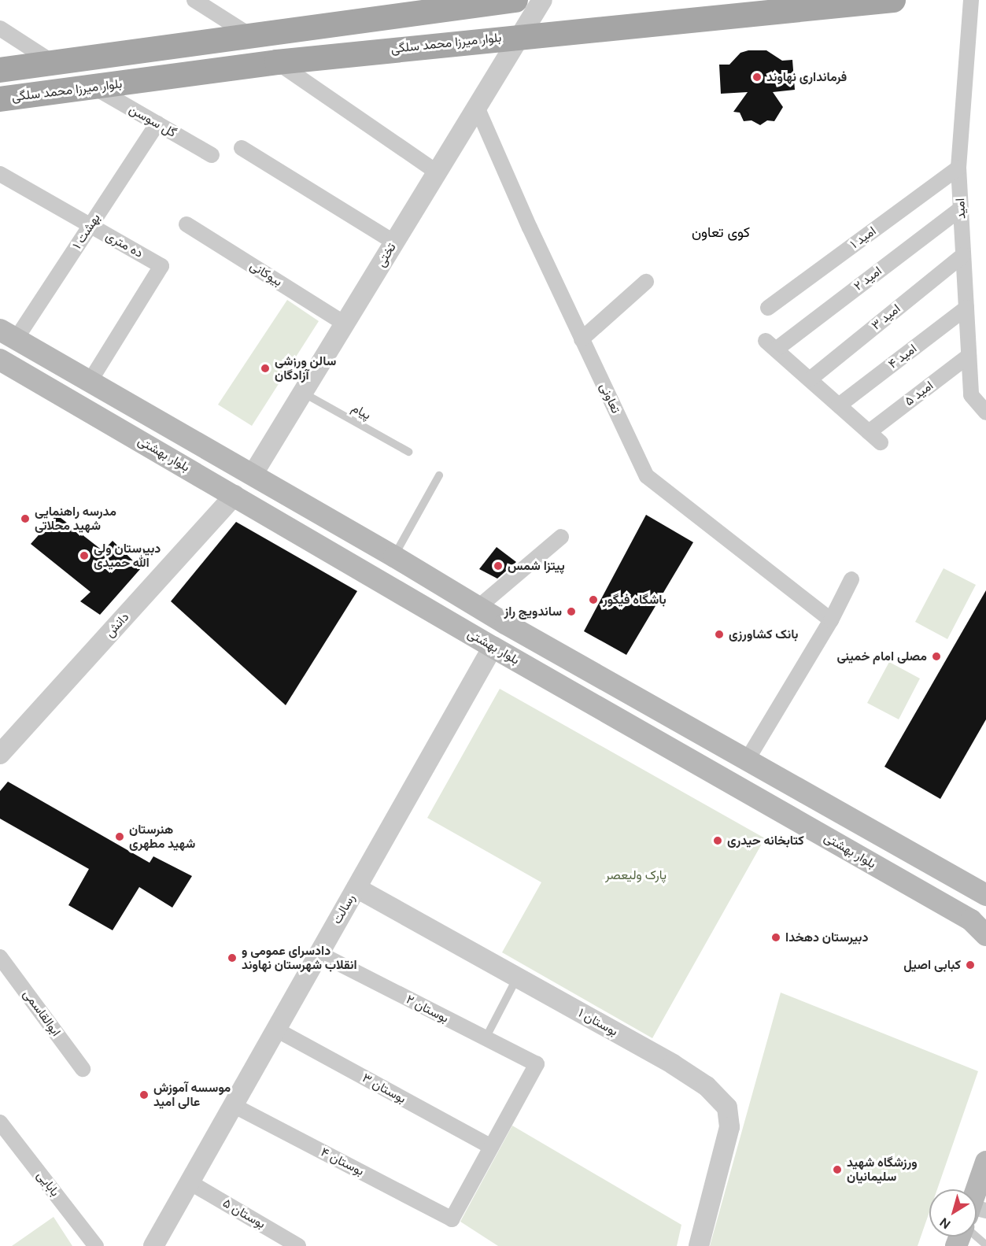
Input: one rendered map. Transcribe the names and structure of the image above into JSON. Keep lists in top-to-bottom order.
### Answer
{
  "streets": {
    "main road": ["بلوار میرزا محمد سلگی", "بلوار بهشتی"],
    "street": [
      "گل سوسن",
      "امید",
      "بهشت ۱",
      "امید ۱",
      "ده متری",
      "تختی",
      "بیوکانی",
      "امید ۲",
      "امید ۳",
      "امید ۴",
      "امید ۵",
      "تعاونی",
      "دانش",
      "رسالت",
      "بوستان ۲",
      "ابوالقاسمی",
      "بوستان ۱",
      "بوستان ۳",
      "بوستان ۴",
      "بابایی",
      "بوستان ۵"
    ],
    "lane": ["پیام"]
  },
  "crossings": [
    ["بلوار میرزا محمد سلگی", "گل سوسن"],
    ["بلوار میرزا محمد سلگی", "تختی"],
    ["گل سوسن", "بهشت ۱"],
    ["امید", "امید ۱"],
    ["امید", "امید ۲"],
    ["امید", "امید ۳"],
    ["امید", "امید ۴"],
    ["امید", "امید ۵"],
    ["بهشت ۱", "ده متری"],
    ["بهشت ۱", "بلوار بهشتی"],
    ["ده متری", "بلوار بهشتی"],
    ["تختی", "بیوکانی"],
    ["تختی", "تعاونی"],
    ["تختی", "پیام"],
    ["تختی", "بلوار بهشتی"],
    ["امید ۲", "امید ۳"],
    ["امید ۴", "امید ۵"],
    ["بلوار بهشتی", "دانش"],
    ["بلوار بهشتی", "رسالت"],
    ["رسالت", "بوستان ۲"],
    ["رسالت", "بوستان ۱"],
    ["رسالت", "بوستان ۳"],
    ["رسالت", "بوستان ۴"],
    ["رسالت", "بوستان ۵"],
    ["بوستان ۲", "بوستان ۳"],
    ["بوستان ۲", "بوستان ۴"],
    ["بوستان ۳", "بوستان ۴"]
  ],
  "districts": ["کوی تعاون"],
  "parks": ["پارک ولیعصر"],
  "places": [
    "فرمانداری نهاوند",
    "سالن ورزشی آزادگان",
    "مدرسه راهنمایی شهید محلاتی",
    "دبیرستان ولی الله حمیدی",
    "پیتزا شمس",
    "باشگاه فیگور",
    "ساندویج راز",
    "بانک کشاورزی",
    "مصلی امام خمینی",
    "هنرستان شهید مطهری",
    "کتابخانه حیدری",
    "دبیرستان دهخدا",
    "دادسرای عمومی و انقلاب شهرستان نهاوند",
    "کبابی اصیل",
    "موسسه آموزش عالی امید",
    "ورزشگاه شهید سلیمانیان"
  ],
  "north": "bottom left"
}
